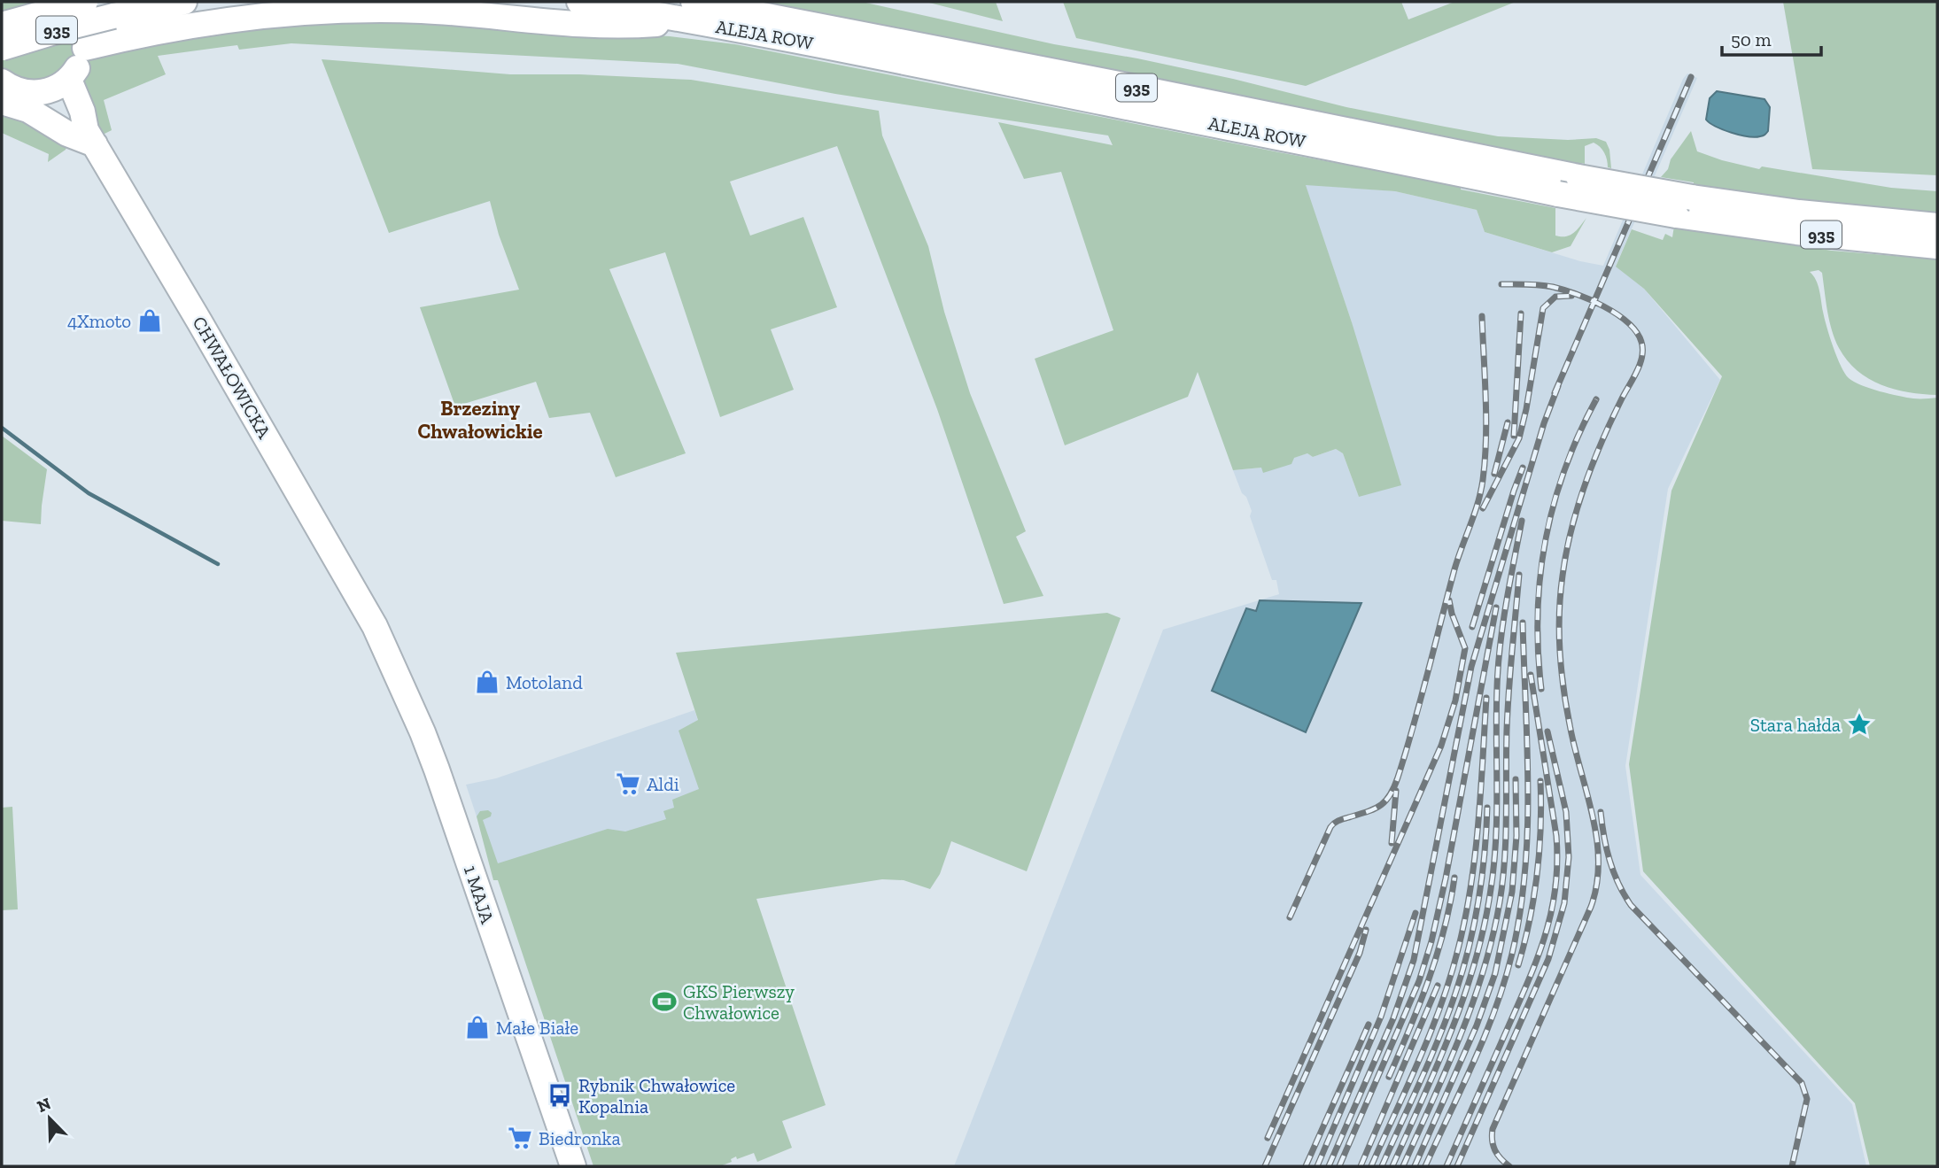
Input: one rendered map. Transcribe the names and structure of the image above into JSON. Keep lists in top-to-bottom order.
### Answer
{
  "streets": {
    "main road": [
      "935",
      "ALEJA ROW",
      "CHWAŁOWICKA",
      "1 MAJA"
    ]
  },
  "crossings": [
    ["CHWAŁOWICKA", "1 MAJA"]
  ],
  "districts": ["Brzeziny Chwałowickie"],
  "places": {
    "shop": ["4Xmoto", "Motoland", "Małe Białe"],
    "place": ["Stara hałda"],
    "supermarket": ["Aldi", "Biedronka"],
    "sports": ["GKS Pierwszy Chwałowice"],
    "bus stop": ["Rybnik Chwałowice Kopalnia"]
  },
  "scale_bar": "50 m",
  "north": "top left"
}
